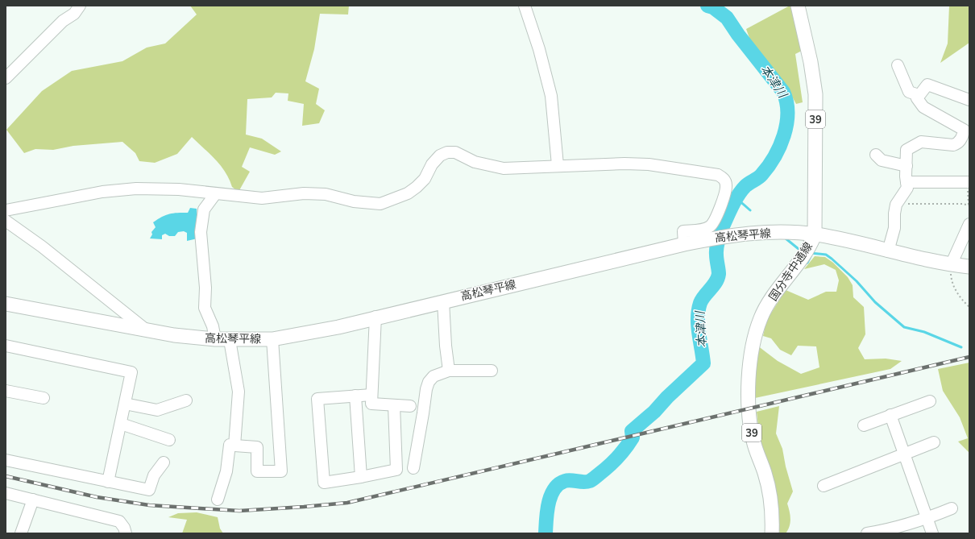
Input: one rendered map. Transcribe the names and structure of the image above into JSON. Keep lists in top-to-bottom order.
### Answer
{
  "streets": {
    "main road": ["39", "高松琴平線", "国分寺中通線"]
  },
  "crossings": [
    ["高松琴平線", "国分寺中通線"]
  ],
  "water": ["本津川"]
}
